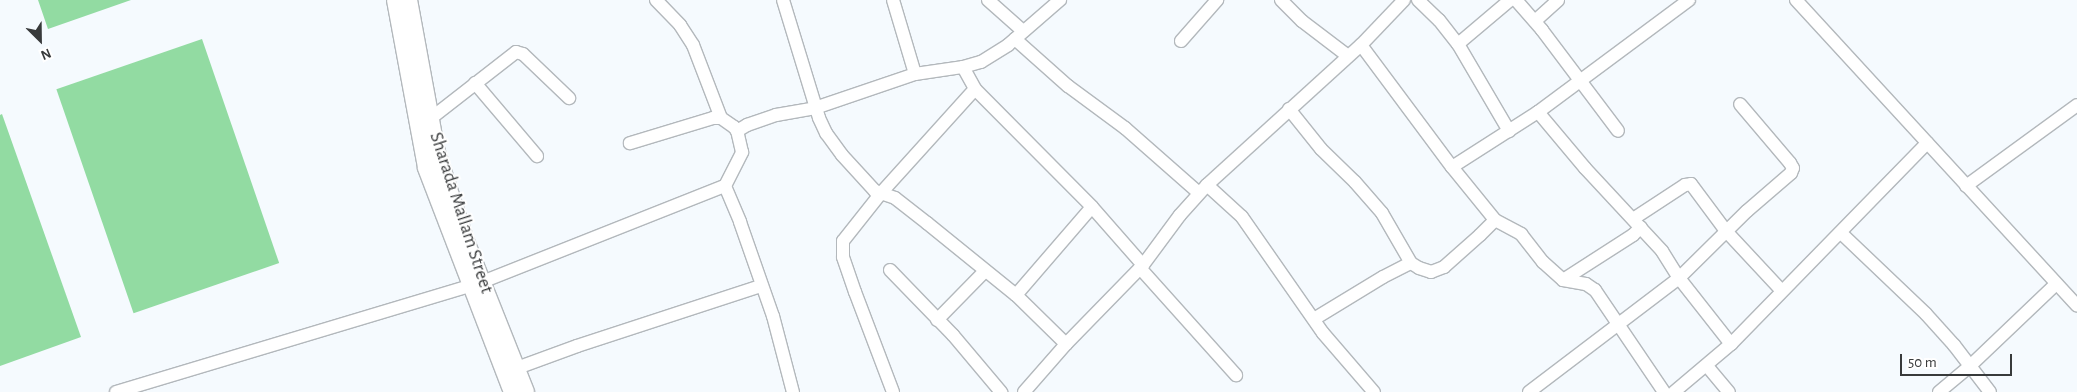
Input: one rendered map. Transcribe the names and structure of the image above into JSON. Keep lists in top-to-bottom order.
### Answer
{
  "streets": {
    "street": ["Sharada Mallam Street"]
  },
  "scale_bar": "50 m",
  "north": "bottom right"
}
